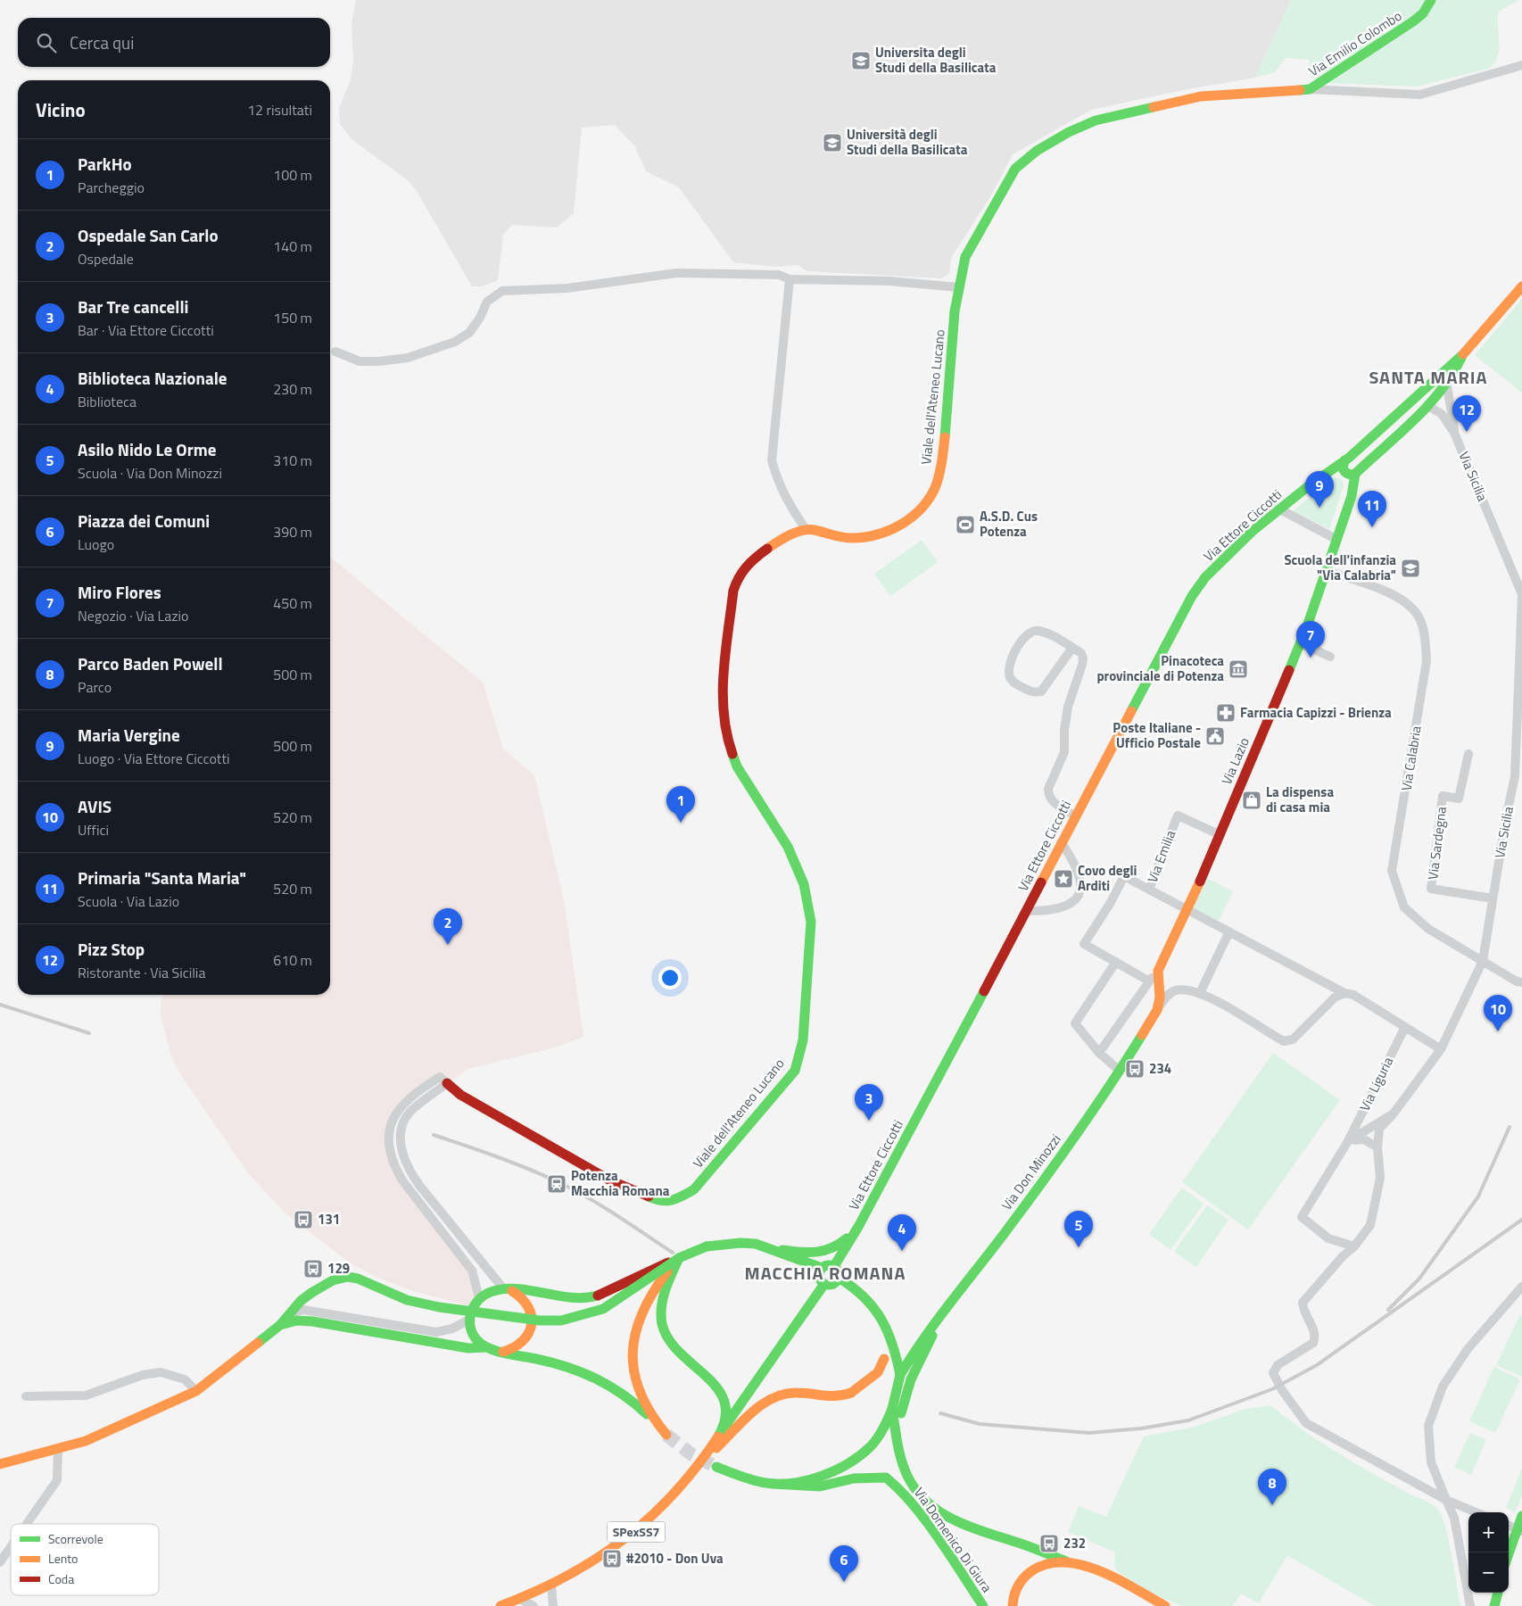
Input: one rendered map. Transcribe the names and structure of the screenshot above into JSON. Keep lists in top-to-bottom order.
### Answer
{
  "streets": {
    "main road": [
      "Via Emilio Colombo",
      "Viale dell'Ateneo Lucano",
      "Via Ettore Ciccotti",
      "Via Lazio",
      "Via Don Minozzi",
      "SPexSS7",
      "Via Domenico Di Giura"
    ],
    "street": [
      "Via Sicilia",
      "Via Calabria",
      "Via Sardegna",
      "Via Emilia",
      "Via Liguria"
    ]
  },
  "crossings": [
    ["Via Emilio Colombo", "Viale dell'Ateneo Lucano"],
    ["Via Sicilia", "Via Calabria"],
    ["Via Sicilia", "Via Sardegna"],
    ["Via Sicilia", "Via Liguria"],
    ["Via Ettore Ciccotti", "Via Lazio"],
    ["Via Ettore Ciccotti", "SPexSS7"],
    ["Via Calabria", "Via Lazio"],
    ["Via Lazio", "Via Emilia"],
    ["Via Lazio", "Via Don Minozzi"]
  ],
  "districts": ["SANTA MARIA", "MACCHIA ROMANA"],
  "places": {
    "school or university": ["Universita degli Studi della Basilicata", "Università degli Studi della Basilicata", "Scuola dell'infanzia \"Via Calabria\""],
    "sports": ["A.S.D. Cus Potenza"],
    "museum": ["Pinacoteca provinciale di Potenza"],
    "pharmacy": ["Farmacia Capizzi - Brienza"],
    "public building": ["Poste Italiane - Ufficio Postale"],
    "shop": ["La dispensa di casa mia"],
    "place": ["Covo degli Arditi"],
    "bus stop": [
      "234",
      "131",
      "129",
      "232",
      "#2010 - Don Uva"
    ],
    "station": ["Potenza Macchia Romana"]
  },
  "legend": ["Scorrevole", "Lento", "Coda"],
  "page": {
    "search": "Cerca qui",
    "heading": ["Vicino", "12 risultati"],
    "list": [
      {
        "mark": "1",
        "name": "ParkHo",
        "note": "Parcheggio",
        "value": "100 m"
      },
      {
        "mark": "2",
        "name": "Ospedale San Carlo",
        "note": "Ospedale",
        "value": "140 m"
      },
      {
        "mark": "3",
        "name": "Bar Tre cancelli",
        "note": "Bar · Via Ettore Ciccotti",
        "value": "150 m"
      },
      {
        "mark": "4",
        "name": "Biblioteca Nazionale",
        "note": "Biblioteca",
        "value": "230 m"
      },
      {
        "mark": "5",
        "name": "Asilo Nido Le Orme",
        "note": "Scuola · Via Don Minozzi",
        "value": "310 m"
      },
      {
        "mark": "6",
        "name": "Piazza dei Comuni",
        "note": "Luogo",
        "value": "390 m"
      },
      {
        "mark": "7",
        "name": "Miro Flores",
        "note": "Negozio · Via Lazio",
        "value": "450 m"
      },
      {
        "mark": "8",
        "name": "Parco Baden Powell",
        "note": "Parco",
        "value": "500 m"
      },
      {
        "mark": "9",
        "name": "Maria Vergine",
        "note": "Luogo · Via Ettore Ciccotti",
        "value": "500 m"
      },
      {
        "mark": "10",
        "name": "AVIS",
        "note": "Uffici",
        "value": "520 m"
      },
      {
        "mark": "11",
        "name": "Primaria \"Santa Maria\"",
        "note": "Scuola · Via Lazio",
        "value": "520 m"
      },
      {
        "mark": "12",
        "name": "Pizz Stop",
        "note": "Ristorante · Via Sicilia",
        "value": "610 m"
      }
    ],
    "pins": [
      "12",
      "9",
      "11",
      "7",
      "1",
      "2",
      "10",
      "3",
      "5",
      "4",
      "8",
      "6"
    ],
    "map_buttons": ["+", "−"]
  }
}
